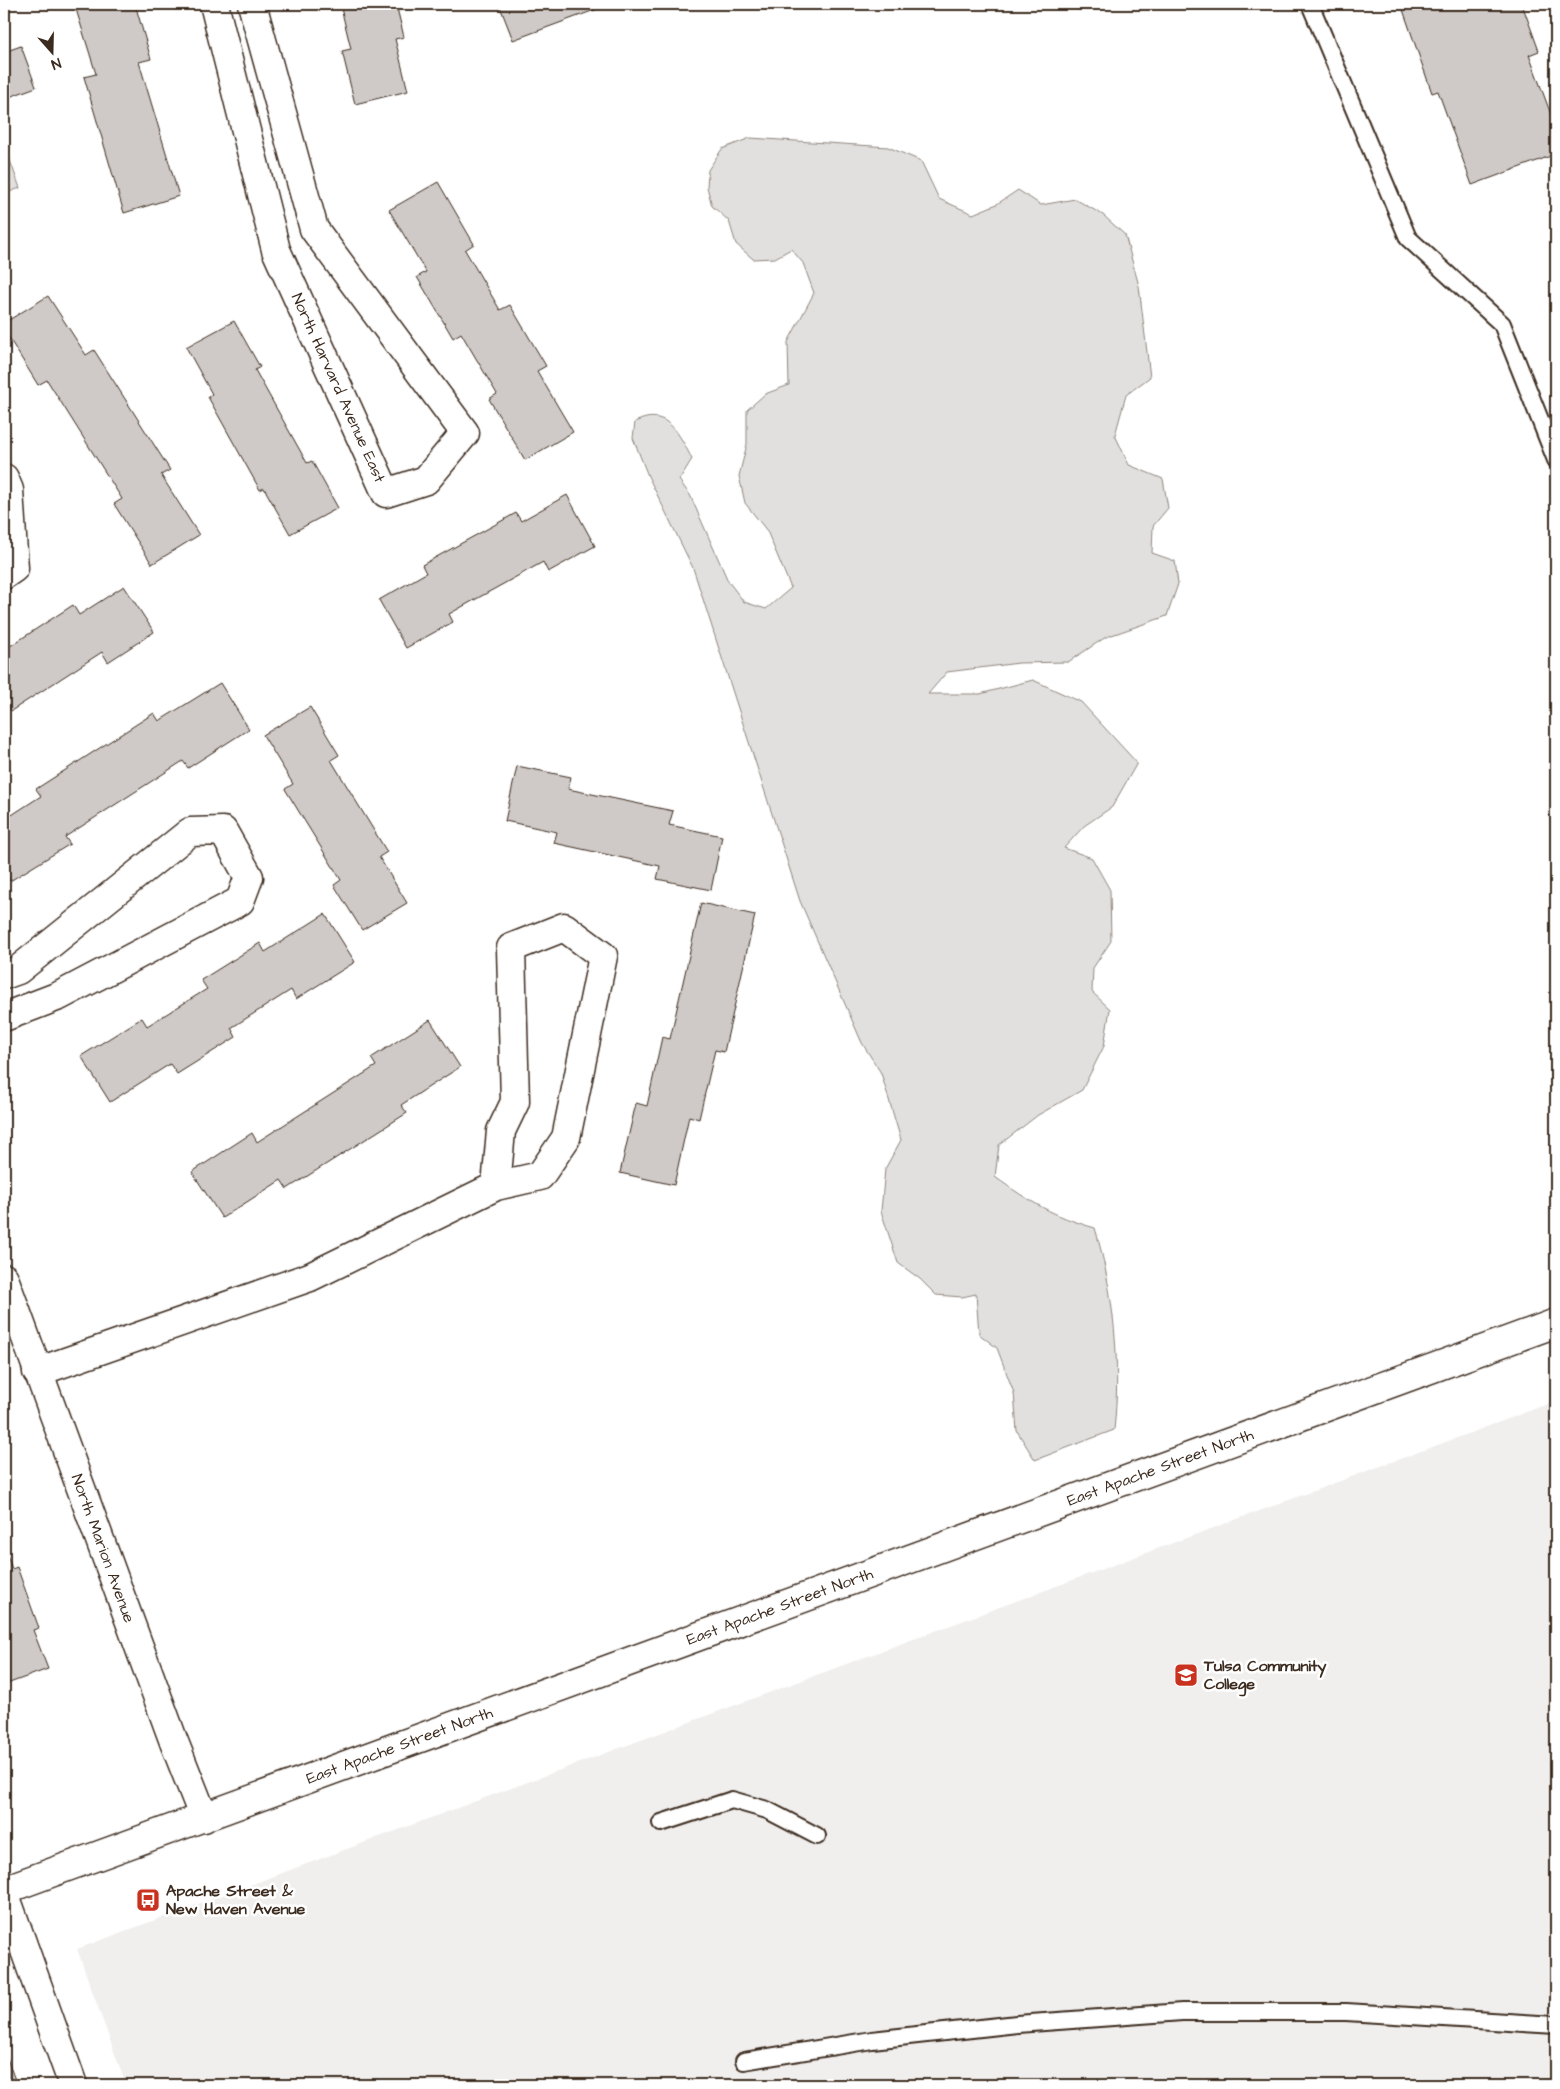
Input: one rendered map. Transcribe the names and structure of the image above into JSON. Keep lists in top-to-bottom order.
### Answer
{
  "streets": {
    "street": ["North Harvard Avenue East", "East Apache Street North", "North Marion Avenue"]
  },
  "crossings": [
    ["East Apache Street North", "North Marion Avenue"]
  ],
  "places": {
    "school or university": ["Tulsa Community College"],
    "bus stop": ["Apache Street & New Haven Avenue"]
  },
  "north": "bottom"
}
